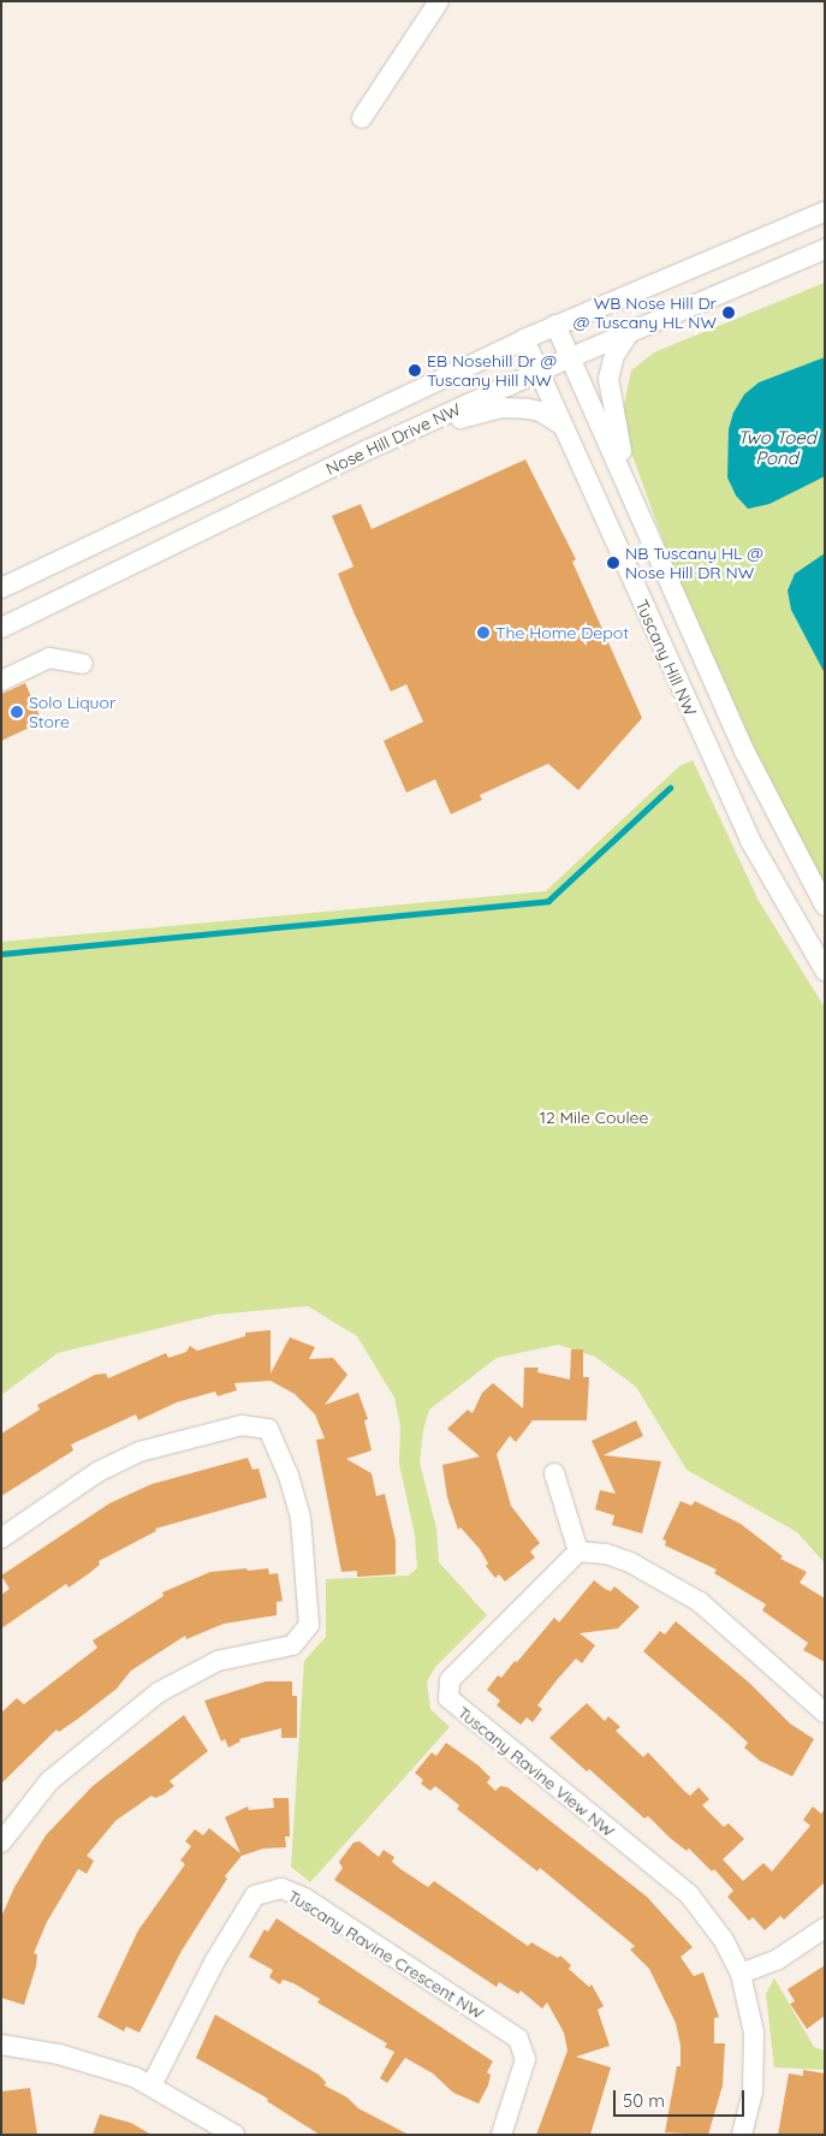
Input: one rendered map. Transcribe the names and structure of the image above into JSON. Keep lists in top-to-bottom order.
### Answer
{
  "streets": {
    "street": [
      "Nose Hill Drive NW",
      "Tuscany Hill NW",
      "Tuscany Ravine View NW",
      "Tuscany Ravine Crescent NW"
    ]
  },
  "crossings": [
    ["Nose Hill Drive NW", "Tuscany Hill NW"]
  ],
  "water": ["Two Toed Pond"],
  "parks": ["12 Mile Coulee"],
  "places": [
    "WB Nose Hill Dr @ Tuscany HL NW",
    "EB Nosehill Dr @ Tuscany Hill NW",
    "NB Tuscany HL @ Nose Hill DR NW",
    "The Home Depot",
    "Solo Liquor Store"
  ],
  "scale_bar": "50 m"
}
